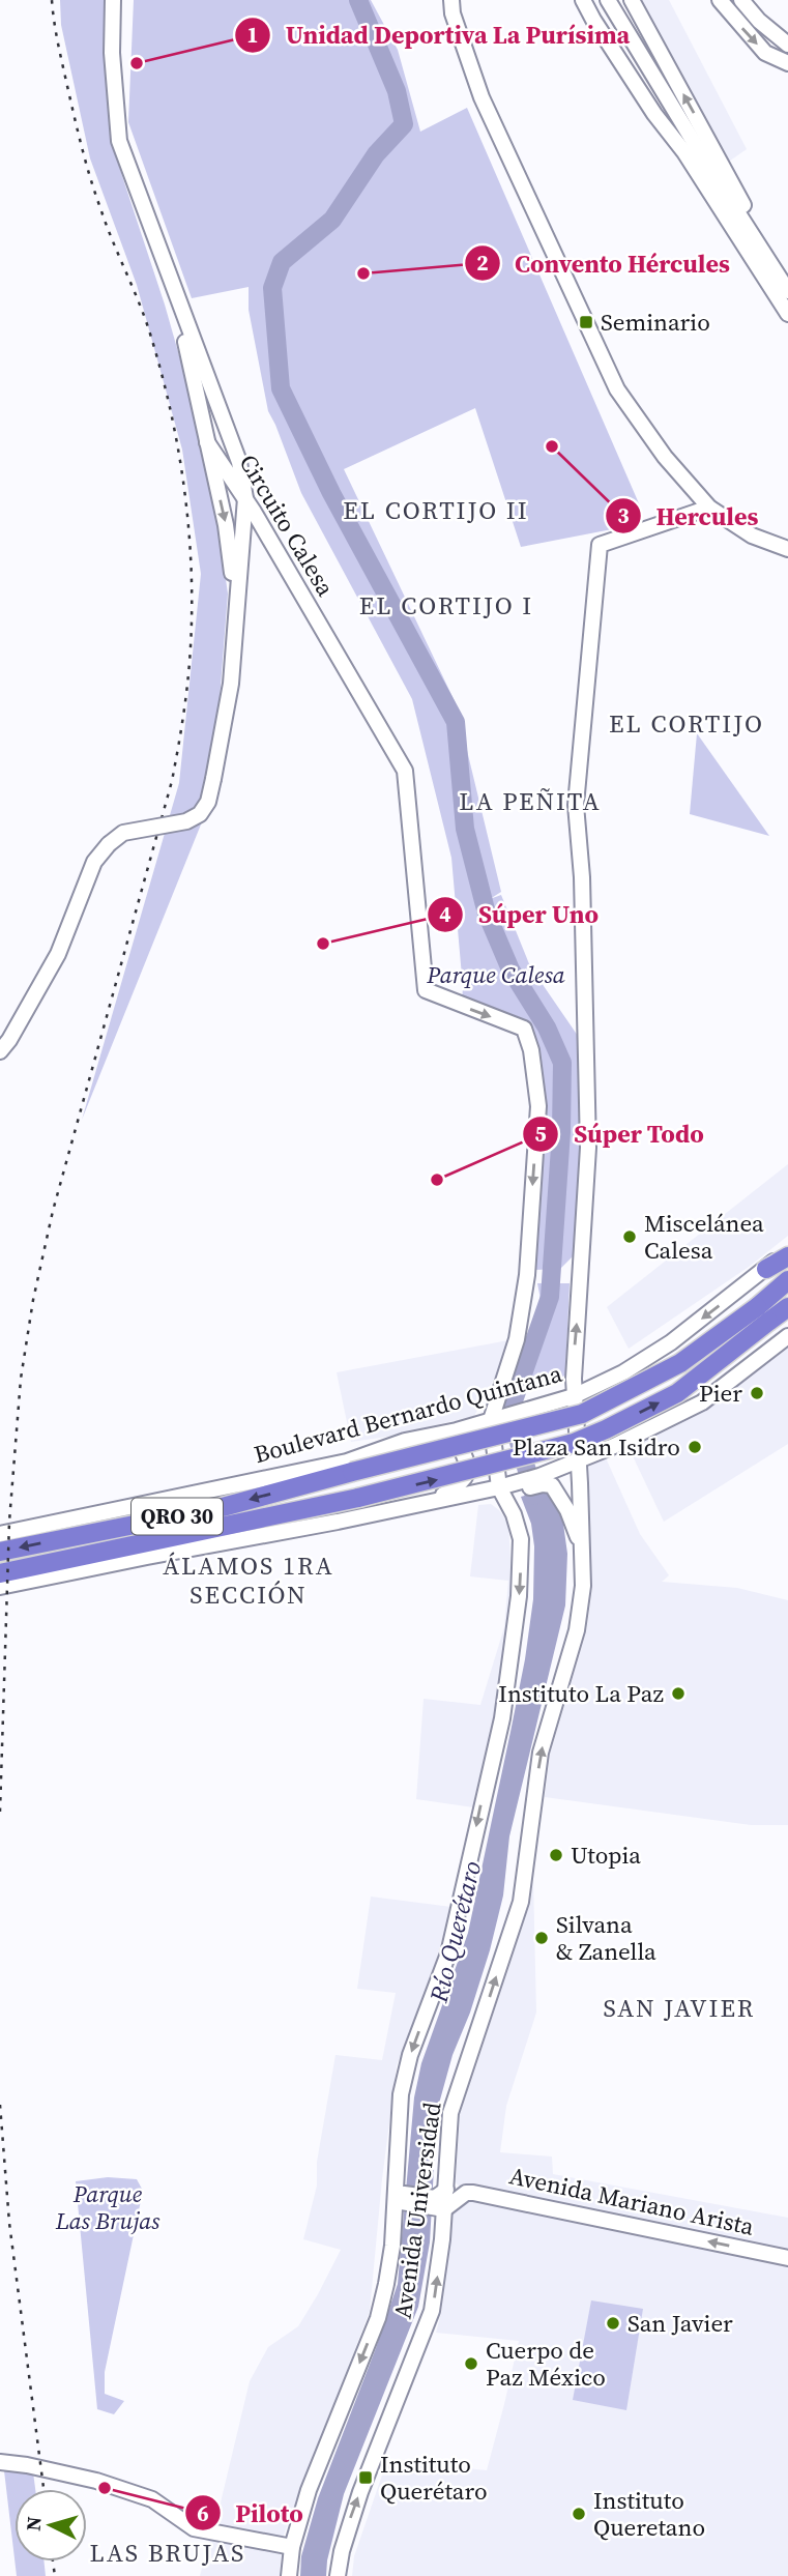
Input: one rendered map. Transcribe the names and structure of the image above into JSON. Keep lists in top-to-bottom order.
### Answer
{
  "streets": {
    "highway": ["Boulevard Bernardo Quintana", "QRO 30"],
    "main road": ["Circuito Calesa", "Avenida Mariano Arista", "Avenida Universidad"]
  },
  "crossings": [
    ["Circuito Calesa", "Boulevard Bernardo Quintana"],
    ["Circuito Calesa", "Avenida Universidad"],
    ["Boulevard Bernardo Quintana", "Avenida Universidad"],
    ["Avenida Mariano Arista", "Avenida Universidad"]
  ],
  "one_way": ["Circuito Calesa", "Avenida Mariano Arista"],
  "districts": [
    "EL CORTIJO II",
    "EL CORTIJO I",
    "EL CORTIJO",
    "LA PEÑITA",
    "ÁLAMOS 1RA SECCIÓN",
    "SAN JAVIER",
    "LAS BRUJAS"
  ],
  "water": ["Río Querétaro"],
  "parks": ["Parque Calesa", "Parque Las Brujas"],
  "places": {
    "other": [
      "Unidad Deportiva La Purísima",
      "Convento Hércules",
      "Hercules",
      "Súper Uno",
      "Súper Todo",
      "Miscelánea Calesa",
      "Pier",
      "Plaza San Isidro",
      "Instituto La Paz",
      "Utopia",
      "Silvana & Zanella",
      "San Javier",
      "Cuerpo de Paz México",
      "Piloto",
      "Instituto Queretano"
    ],
    "transit": ["Seminario", "Instituto Querétaro"]
  },
  "north": "left"
}
